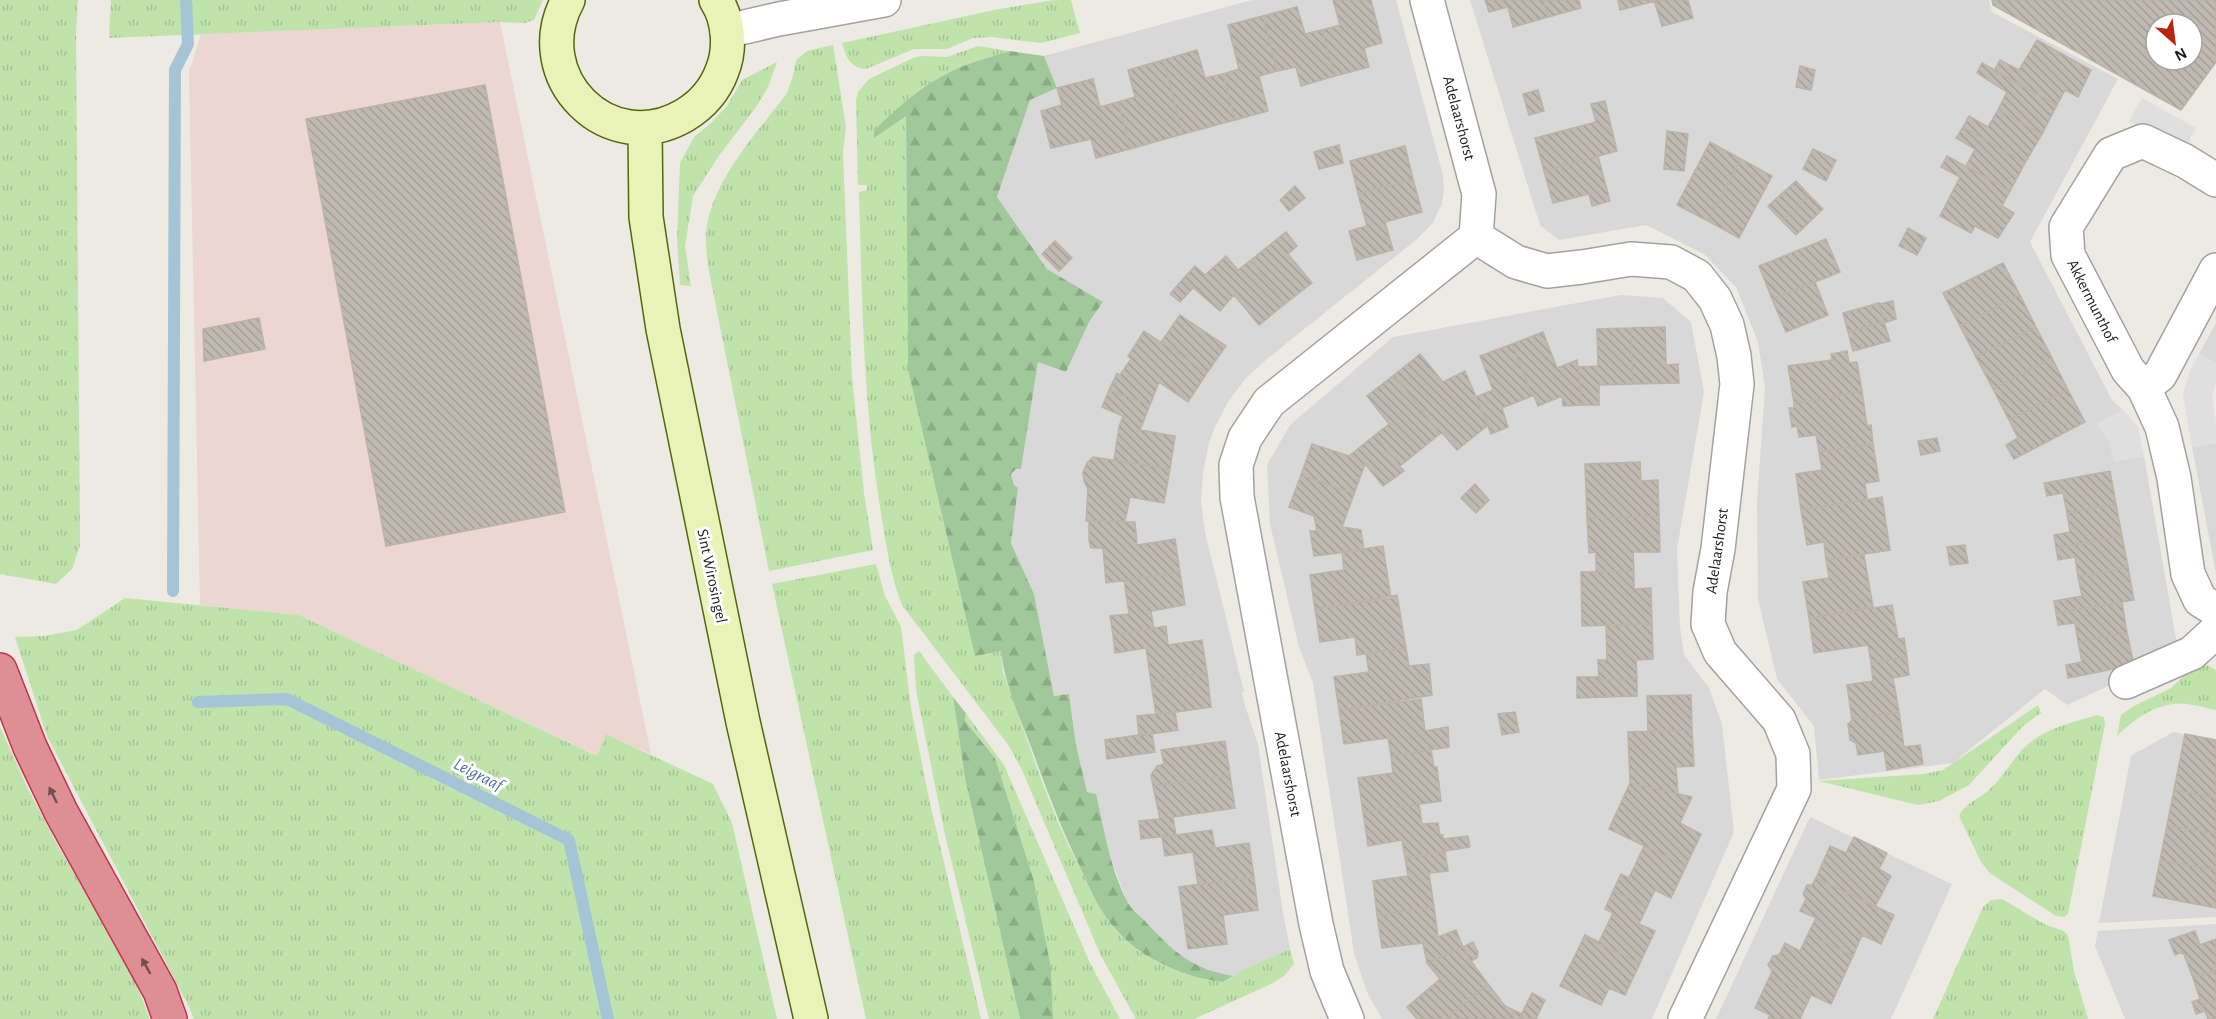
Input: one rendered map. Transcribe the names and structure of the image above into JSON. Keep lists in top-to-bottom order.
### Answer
{
  "streets": {
    "main road": ["Sint Wirosingel"],
    "street": ["Adelaarshorst", "Akkermunthof"]
  },
  "water": ["Leigraaf"],
  "north": "bottom right"
}
